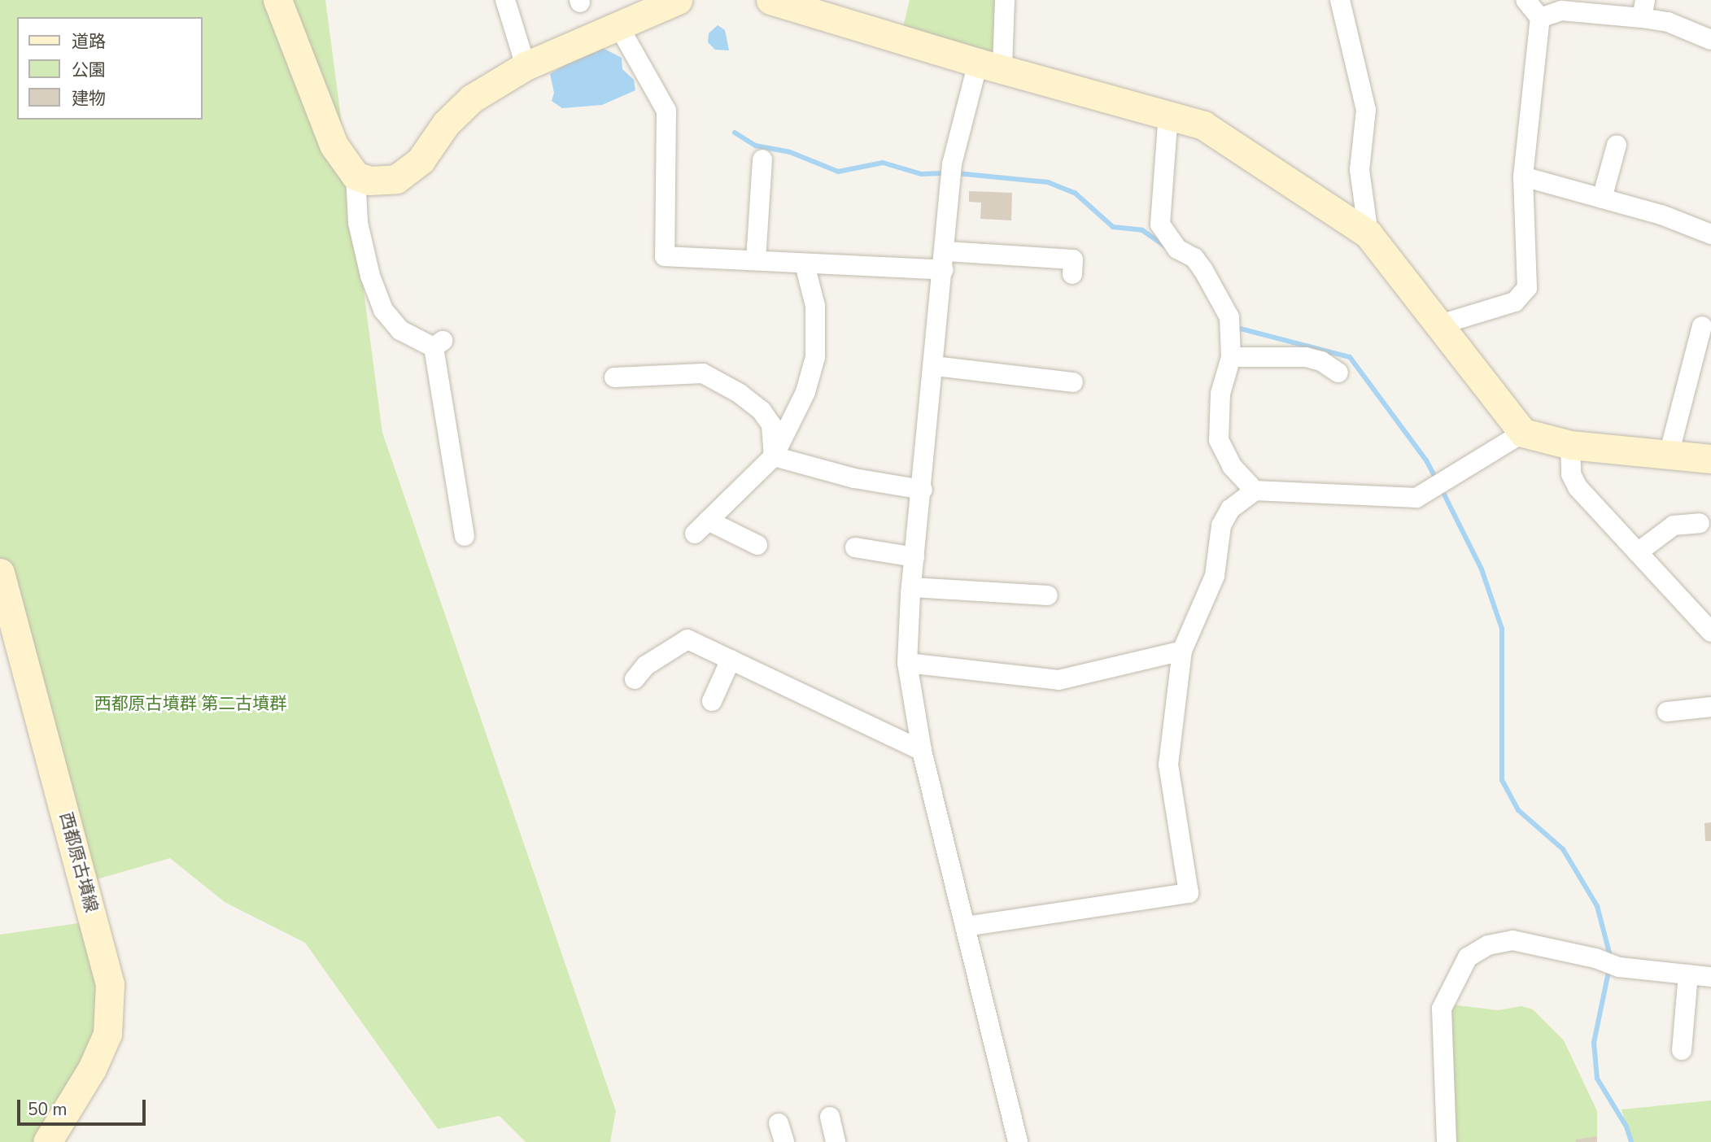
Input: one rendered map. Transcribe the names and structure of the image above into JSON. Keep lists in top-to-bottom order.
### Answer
{
  "streets": {
    "street": ["西都原古墳線"]
  },
  "parks": ["西都原古墳群 第二古墳群"],
  "legend": ["道路", "公園", "建物"],
  "scale_bar": "50 m"
}
